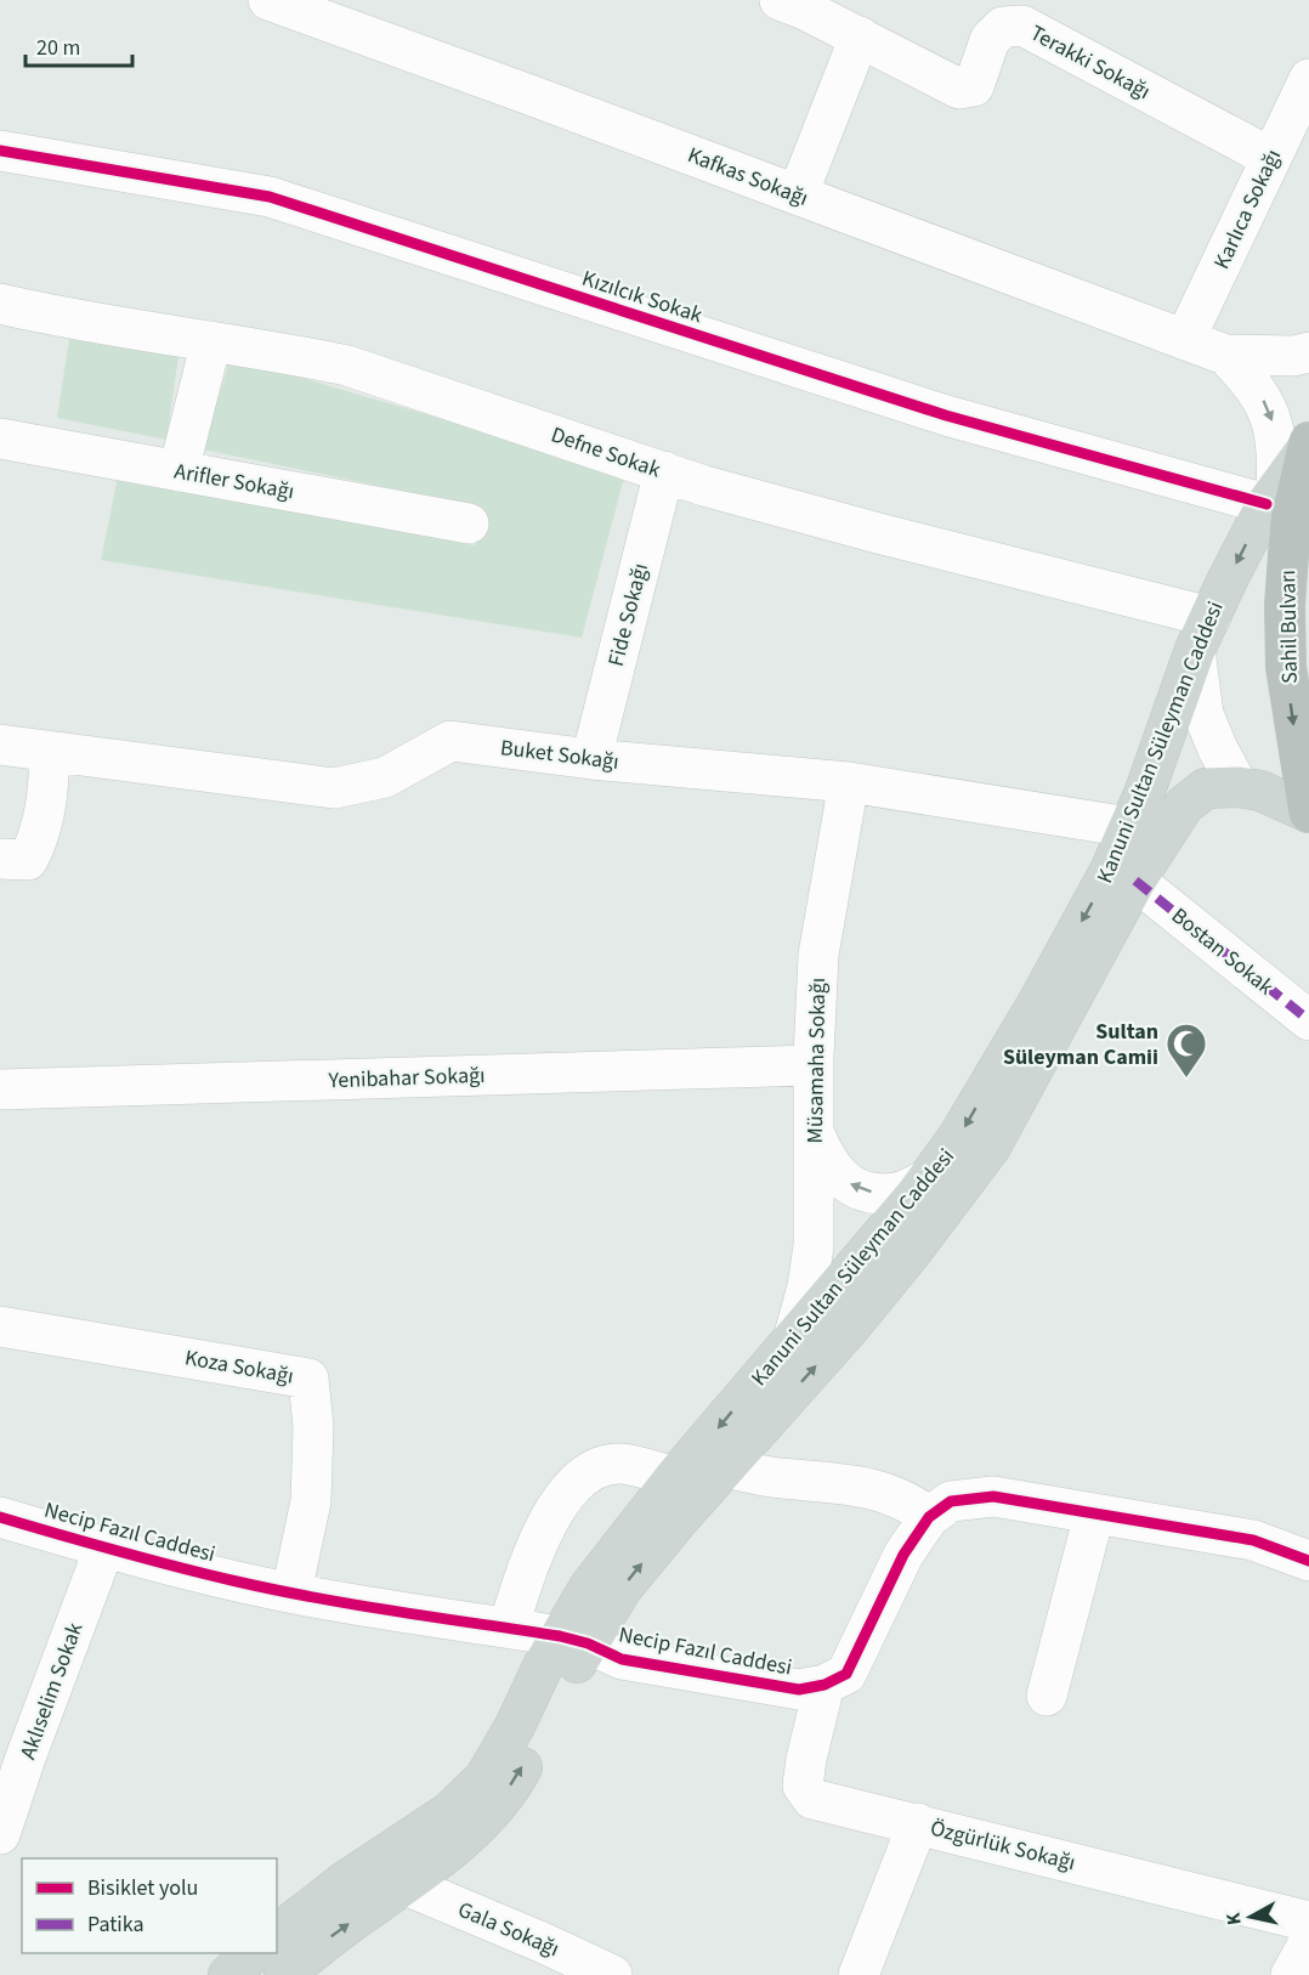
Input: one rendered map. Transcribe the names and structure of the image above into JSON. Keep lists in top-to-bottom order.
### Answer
{
  "streets": {
    "highway": ["Sahil Bulvarı"],
    "main road": ["Kanuni Sultan Süleyman Caddesi"],
    "street": [
      "Terakki Sokağı",
      "Kafkas Sokağı",
      "Karlıca Sokağı",
      "Kızılcık Sokak",
      "Defne Sokak",
      "Arifler Sokağı",
      "Fide Sokağı",
      "Buket Sokağı",
      "Bostan Sokak",
      "Müsamaha Sokağı",
      "Yenibahar Sokağı",
      "Koza Sokağı",
      "Necip Fazıl Caddesi",
      "Aklıselim Sokak",
      "Özgürlük Sokağı",
      "Gala Sokağı"
    ]
  },
  "crossings": [
    ["Terakki Sokağı", "Karlıca Sokağı"],
    ["Kafkas Sokağı", "Karlıca Sokağı"],
    ["Kızılcık Sokak", "Kanuni Sultan Süleyman Caddesi"],
    ["Defne Sokak", "Fide Sokağı"],
    ["Defne Sokak", "Kanuni Sultan Süleyman Caddesi"],
    ["Fide Sokağı", "Buket Sokağı"],
    ["Sahil Bulvarı", "Kanuni Sultan Süleyman Caddesi"],
    ["Kanuni Sultan Süleyman Caddesi", "Buket Sokağı"],
    ["Kanuni Sultan Süleyman Caddesi", "Bostan Sokak"],
    ["Kanuni Sultan Süleyman Caddesi", "Müsamaha Sokağı"],
    ["Kanuni Sultan Süleyman Caddesi", "Necip Fazıl Caddesi"],
    ["Kanuni Sultan Süleyman Caddesi", "Gala Sokağı"],
    ["Buket Sokağı", "Müsamaha Sokağı"],
    ["Müsamaha Sokağı", "Yenibahar Sokağı"],
    ["Koza Sokağı", "Necip Fazıl Caddesi"],
    ["Necip Fazıl Caddesi", "Aklıselim Sokak"],
    ["Necip Fazıl Caddesi", "Özgürlük Sokağı"]
  ],
  "one_way": ["Sahil Bulvarı"],
  "places": {
    "mosque": ["Sultan Süleyman Camii"]
  },
  "legend": ["Bisiklet yolu", "Patika"],
  "scale_bar": "20 m",
  "north": "left"
}
